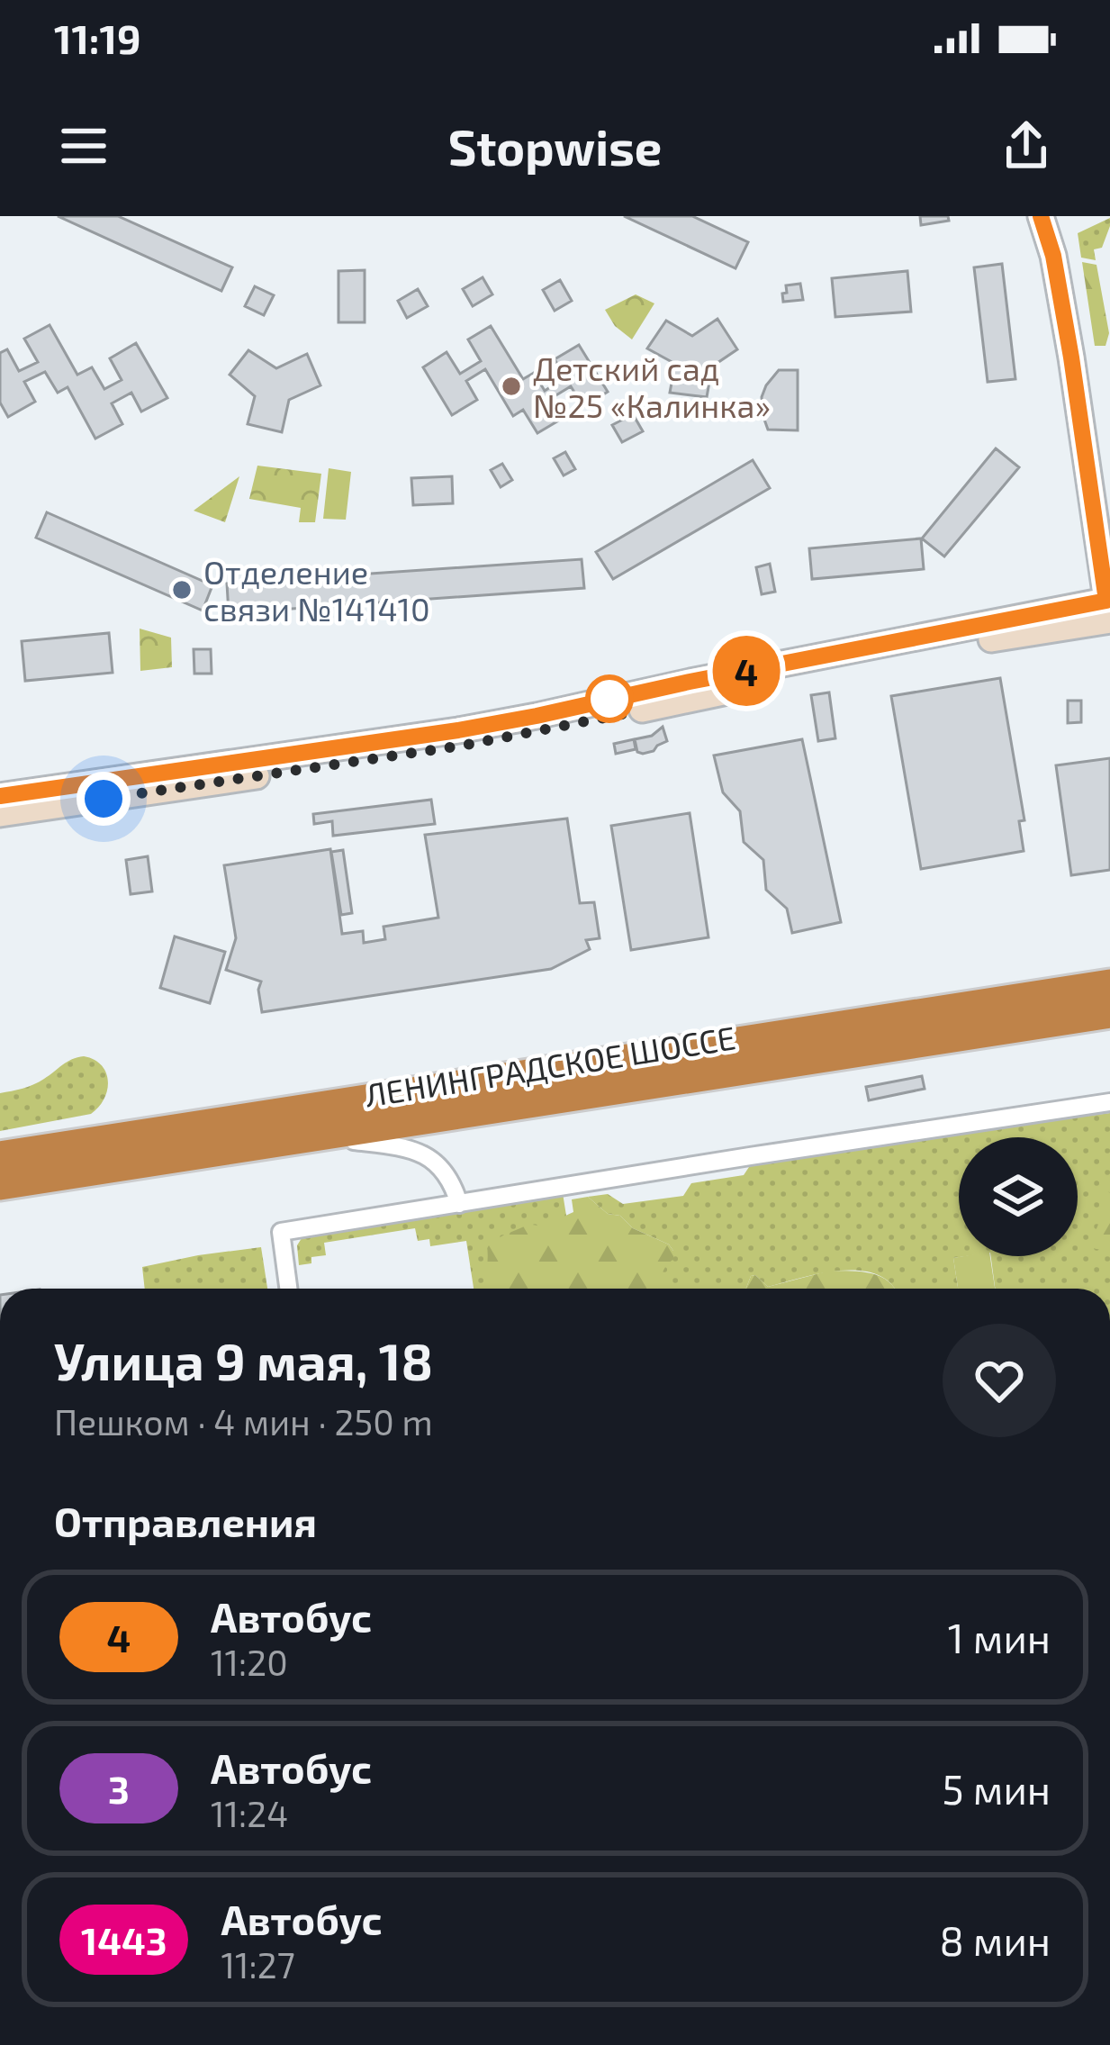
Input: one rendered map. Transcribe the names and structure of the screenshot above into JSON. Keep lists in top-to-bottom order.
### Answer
{
  "streets": {
    "highway": ["ЛЕНИНГРАДСКОЕ ШОССЕ"]
  },
  "places": ["Детский сад №25 «Калинка»", "Отделение связи №141410"],
  "lines": ["bus line 4"],
  "page": {
    "status": "11:19",
    "header": "Stopwise",
    "on_map": "4",
    "heading": [
      ["Улица 9 мая, 18", "Пешком · 4 мин · 250 m"],
      "Отправления"
    ],
    "list": [
      {
        "mark": "4",
        "name": "Автобус",
        "note": "11:20",
        "value": "1 мин"
      },
      {
        "mark": "3",
        "name": "Автобус",
        "note": "11:24",
        "value": "5 мин"
      },
      {
        "mark": "1443",
        "name": "Автобус",
        "note": "11:27",
        "value": "8 мин"
      }
    ]
  }
}
